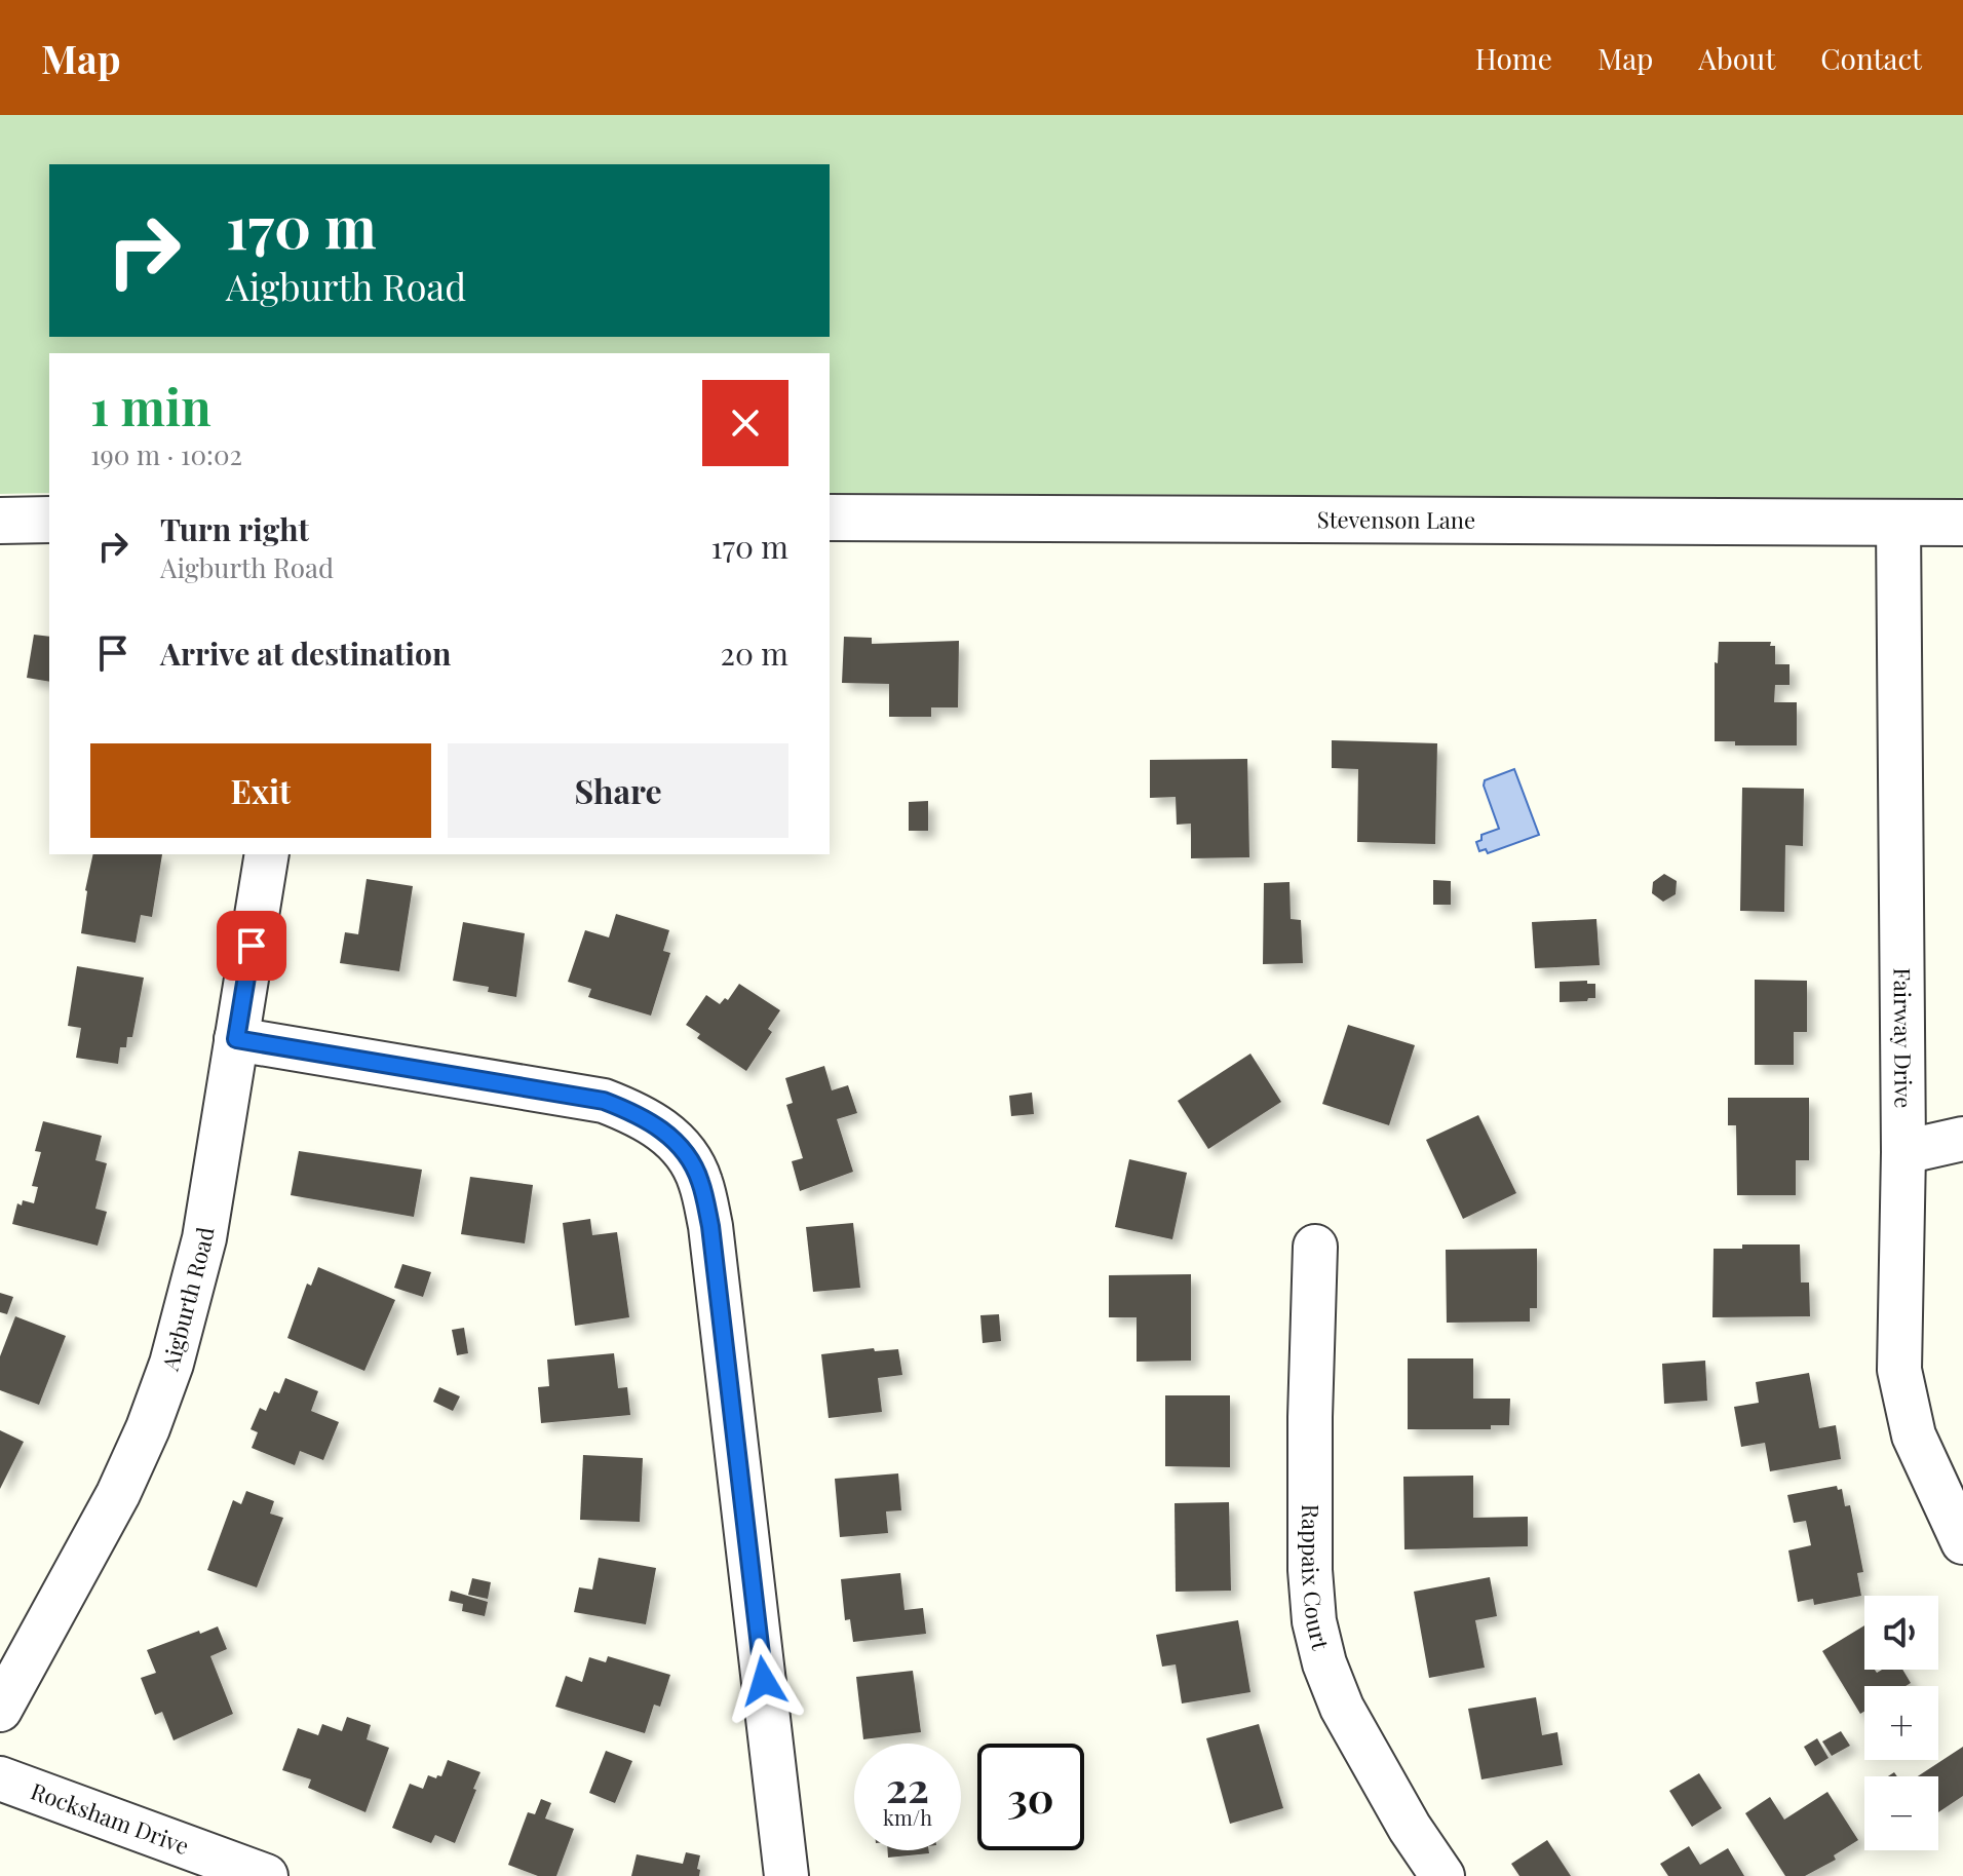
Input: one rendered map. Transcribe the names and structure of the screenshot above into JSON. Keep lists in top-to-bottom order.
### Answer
{
  "streets": {
    "street": [
      "Stevenson Lane",
      "Fairway Drive",
      "Aigburth Road",
      "Rappaix Court",
      "Rocksham Drive"
    ]
  },
  "crossings": [
    ["Stevenson Lane", "Fairway Drive"]
  ],
  "page": {
    "header": "Map",
    "nav": [
      "Home",
      "Map",
      "About",
      "Contact"
    ],
    "turn": ["170 m", "Aigburth Road"],
    "heading": ["1 min", "190 m · 10:02"],
    "list": [
      {
        "name": "Turn right",
        "note": "Aigburth Road",
        "value": "170 m"
      },
      {
        "name": "Arrive at destination",
        "value": "20 m"
      }
    ],
    "buttons": ["Exit", "Share"],
    "map_buttons": ["+", "−"],
    "speed": "22 km/h",
    "limit": "30"
  }
}
